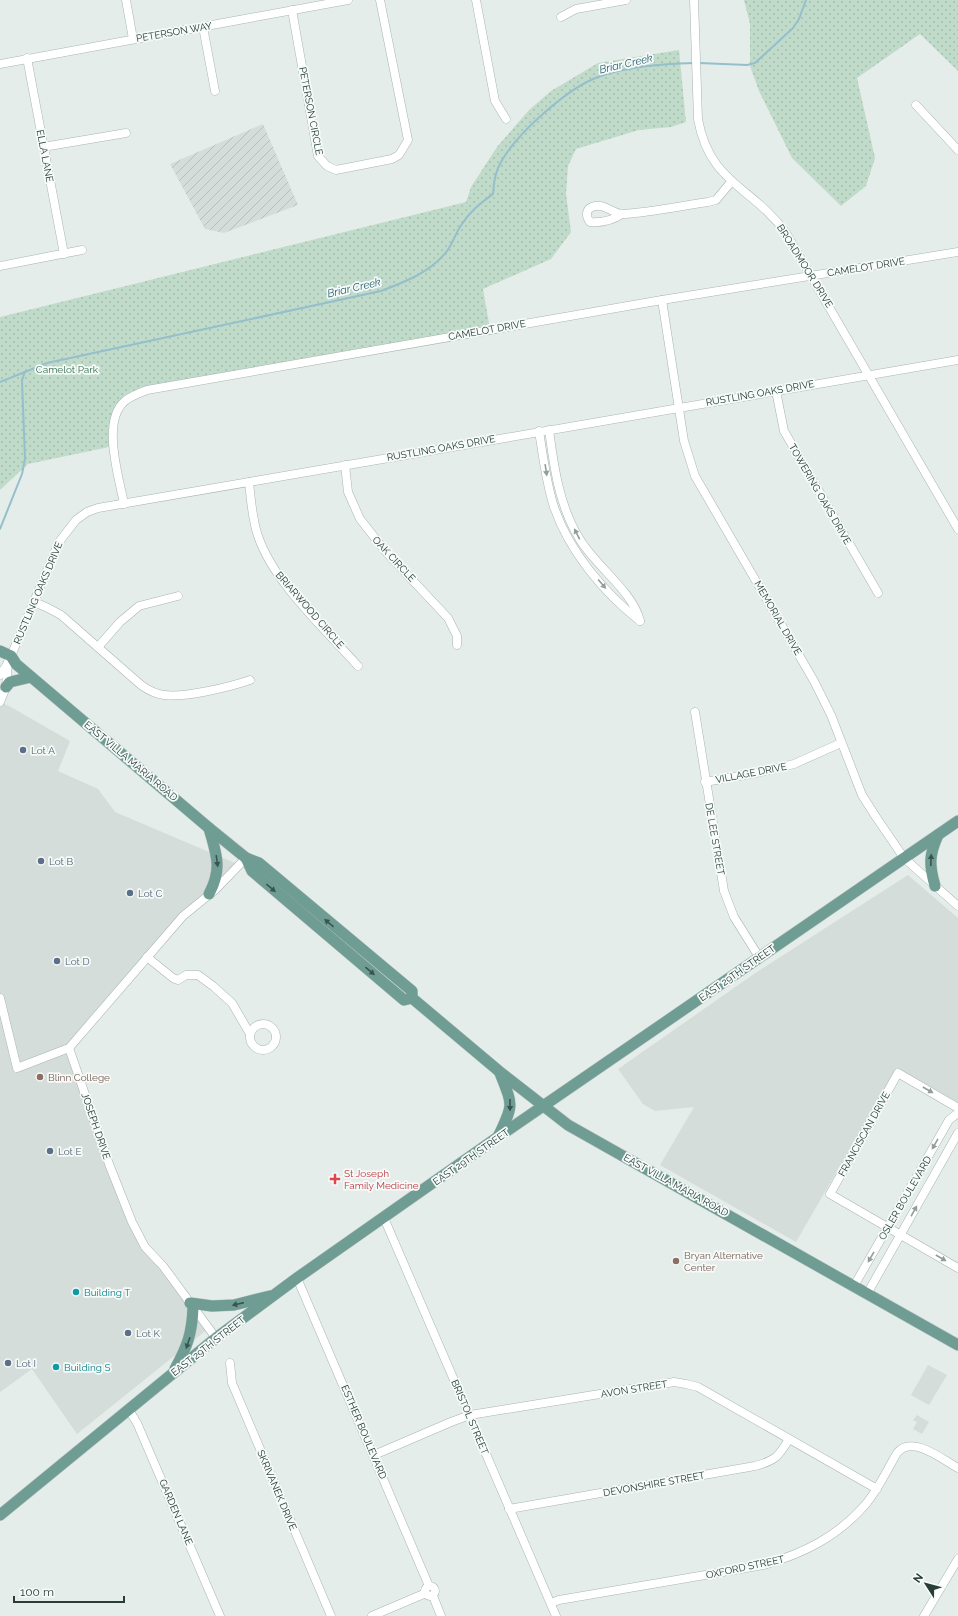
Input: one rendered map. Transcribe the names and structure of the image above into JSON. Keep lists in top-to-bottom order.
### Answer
{
  "streets": {
    "main road": ["EAST VILLA MARIA ROAD", "EAST 29TH STREET"],
    "street": [
      "PETERSON WAY",
      "PETERSON CIRCLE",
      "ELLA LANE",
      "BROADMOOR DRIVE",
      "CAMELOT DRIVE",
      "RUSTLING OAKS DRIVE",
      "TOWERING OAKS DRIVE",
      "OAK CIRCLE",
      "BRIARWOOD CIRCLE",
      "MEMORIAL DRIVE",
      "VILLAGE DRIVE",
      "DE LEE STREET",
      "JOSEPH DRIVE",
      "FRANCISCAN DRIVE",
      "OSLER BOULEVARD",
      "AVON STREET",
      "BRISTOL STREET",
      "ESTHER BOULEVARD",
      "DEVONSHIRE STREET",
      "SKRIVANEK DRIVE",
      "GARDEN LANE",
      "OXFORD STREET"
    ]
  },
  "crossings": [
    ["PETERSON WAY", "PETERSON CIRCLE"],
    ["PETERSON WAY", "ELLA LANE"],
    ["BROADMOOR DRIVE", "CAMELOT DRIVE"],
    ["BROADMOOR DRIVE", "RUSTLING OAKS DRIVE"],
    ["CAMELOT DRIVE", "RUSTLING OAKS DRIVE"],
    ["CAMELOT DRIVE", "MEMORIAL DRIVE"],
    ["RUSTLING OAKS DRIVE", "TOWERING OAKS DRIVE"],
    ["RUSTLING OAKS DRIVE", "OAK CIRCLE"],
    ["RUSTLING OAKS DRIVE", "BRIARWOOD CIRCLE"],
    ["RUSTLING OAKS DRIVE", "MEMORIAL DRIVE"],
    ["RUSTLING OAKS DRIVE", "EAST VILLA MARIA ROAD"],
    ["MEMORIAL DRIVE", "VILLAGE DRIVE"],
    ["MEMORIAL DRIVE", "EAST 29TH STREET"],
    ["EAST VILLA MARIA ROAD", "EAST 29TH STREET"],
    ["EAST VILLA MARIA ROAD", "OSLER BOULEVARD"],
    ["VILLAGE DRIVE", "DE LEE STREET"],
    ["DE LEE STREET", "EAST 29TH STREET"],
    ["EAST 29TH STREET", "JOSEPH DRIVE"],
    ["EAST 29TH STREET", "BRISTOL STREET"],
    ["EAST 29TH STREET", "ESTHER BOULEVARD"],
    ["EAST 29TH STREET", "GARDEN LANE"],
    ["FRANCISCAN DRIVE", "OSLER BOULEVARD"],
    ["AVON STREET", "BRISTOL STREET"],
    ["AVON STREET", "ESTHER BOULEVARD"],
    ["AVON STREET", "DEVONSHIRE STREET"],
    ["AVON STREET", "OXFORD STREET"],
    ["BRISTOL STREET", "DEVONSHIRE STREET"],
    ["BRISTOL STREET", "OXFORD STREET"]
  ],
  "water": ["Briar Creek"],
  "parks": ["Camelot Park"],
  "places": {
    "other": [
      "Lot A",
      "Lot B",
      "Lot C",
      "Lot D",
      "Blinn College",
      "Lot E",
      "Bryan Alternative Center",
      "Building T",
      "Lot K",
      "Lot I",
      "Building S"
    ],
    "health": ["St Joseph Family Medicine"]
  },
  "scale_bar": "100 m",
  "north": "top left"
}
